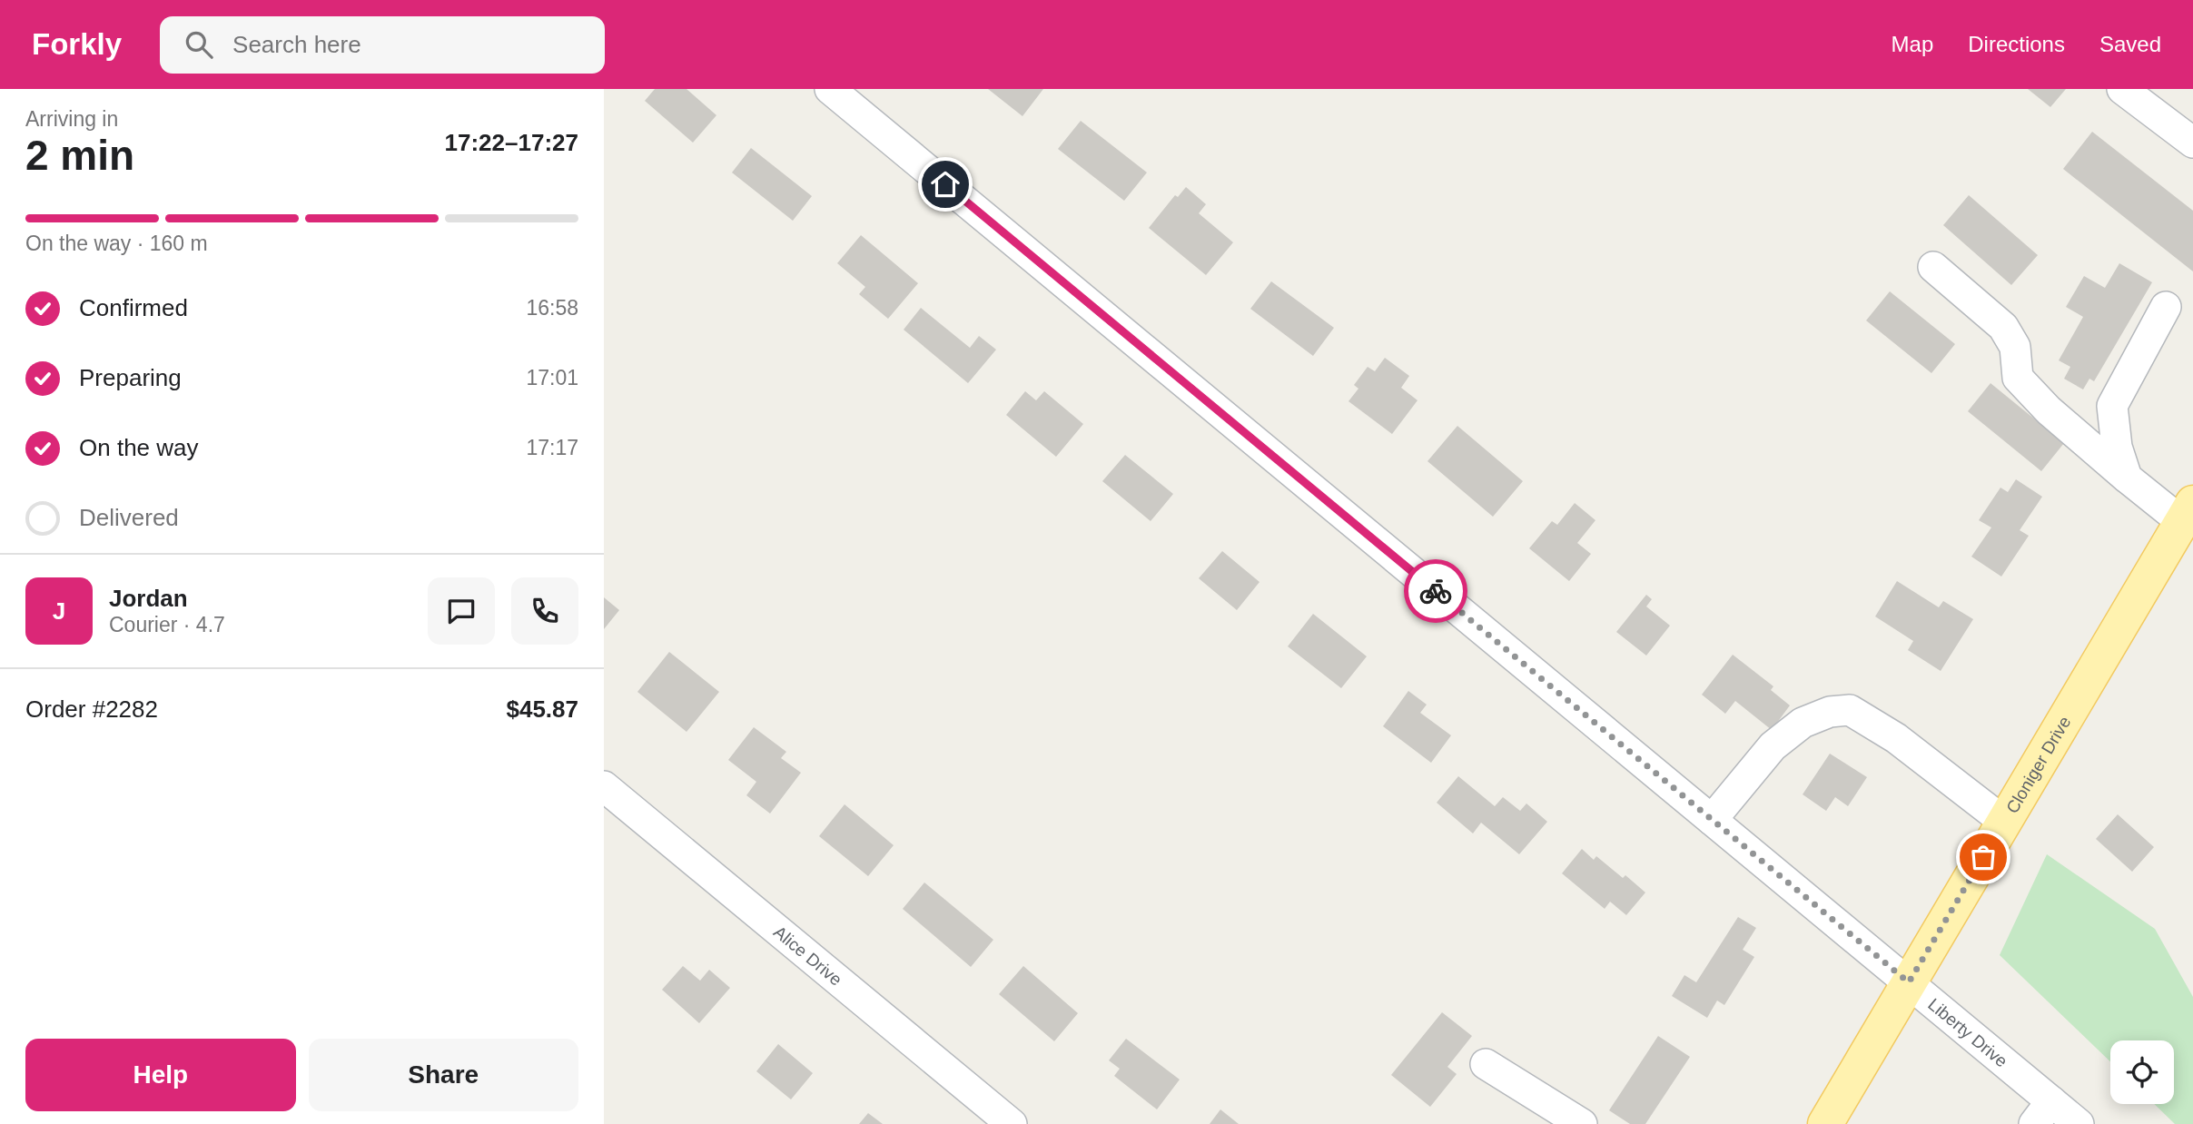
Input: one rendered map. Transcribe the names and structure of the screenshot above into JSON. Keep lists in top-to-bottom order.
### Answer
{
  "streets": {
    "main road": ["Cloniger Drive"],
    "street": ["Alice Drive", "Liberty Drive"]
  },
  "crossings": [
    ["Cloniger Drive", "Liberty Drive"]
  ],
  "page": {
    "header": "Forkly",
    "search": "Search here",
    "nav": ["Map", "Directions", "Saved"],
    "heading": ["2 min", "Arriving in", "17:22–17:27"],
    "panel": [
      "Jordan",
      "Courier · 4.7",
      "Order #2282",
      "$45.87"
    ],
    "bar": "On the way · 160 m",
    "list": [
      ["Confirmed", "16:58"],
      ["Preparing", "17:01"],
      ["On the way", "17:17"],
      "Delivered"
    ],
    "round": "J",
    "buttons": ["Help", "Share"]
  }
}
